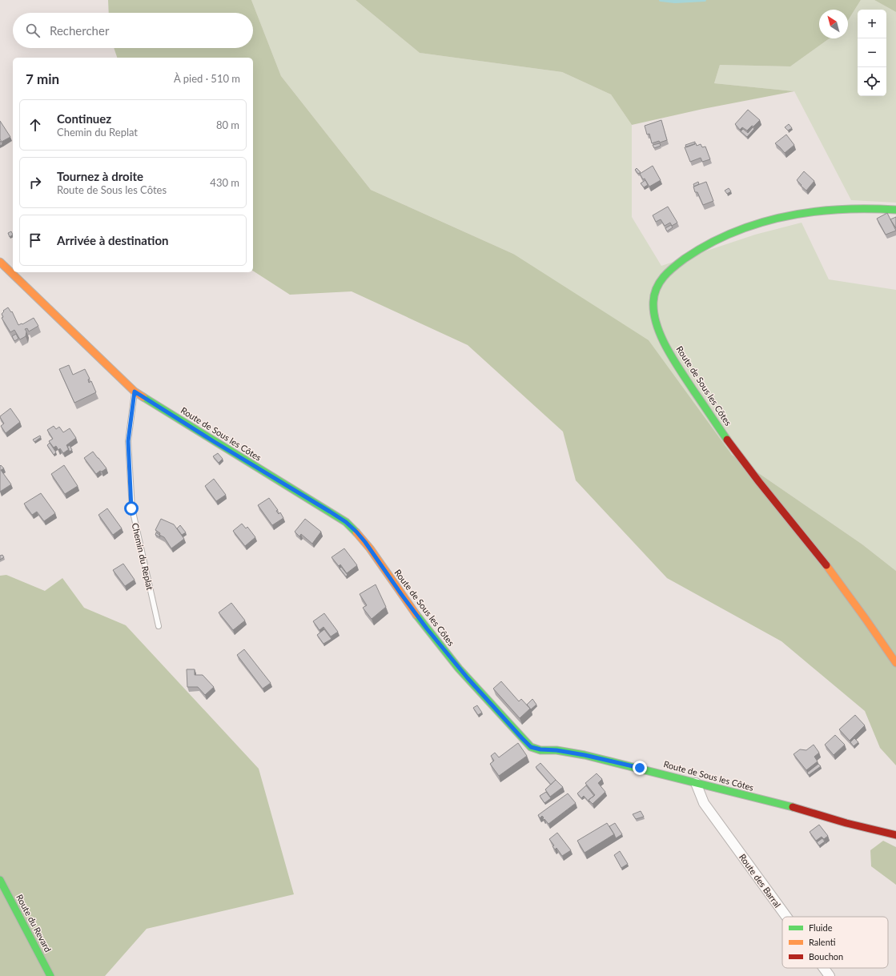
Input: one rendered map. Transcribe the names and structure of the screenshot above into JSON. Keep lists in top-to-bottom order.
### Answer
{
  "streets": {
    "street": ["Route de Sous les Côtes", "Route des Barral", "Route du Revard"],
    "lane": ["Chemin du Replat"]
  },
  "crossings": [
    ["Route de Sous les Côtes", "Chemin du Replat"],
    ["Route de Sous les Côtes", "Route des Barral"]
  ],
  "legend": ["Fluide", "Ralenti", "Bouchon"],
  "north": "top left",
  "page": {
    "map_buttons": ["+", "−"],
    "search": "Rechercher",
    "heading": ["7 min", "À pied · 510 m"],
    "list": [
      ["Continuez", "Chemin du Replat", "80 m"],
      ["Tournez à droite", "Route de Sous les Côtes", "430 m"],
      "Arrivée à destination"
    ]
  }
}
